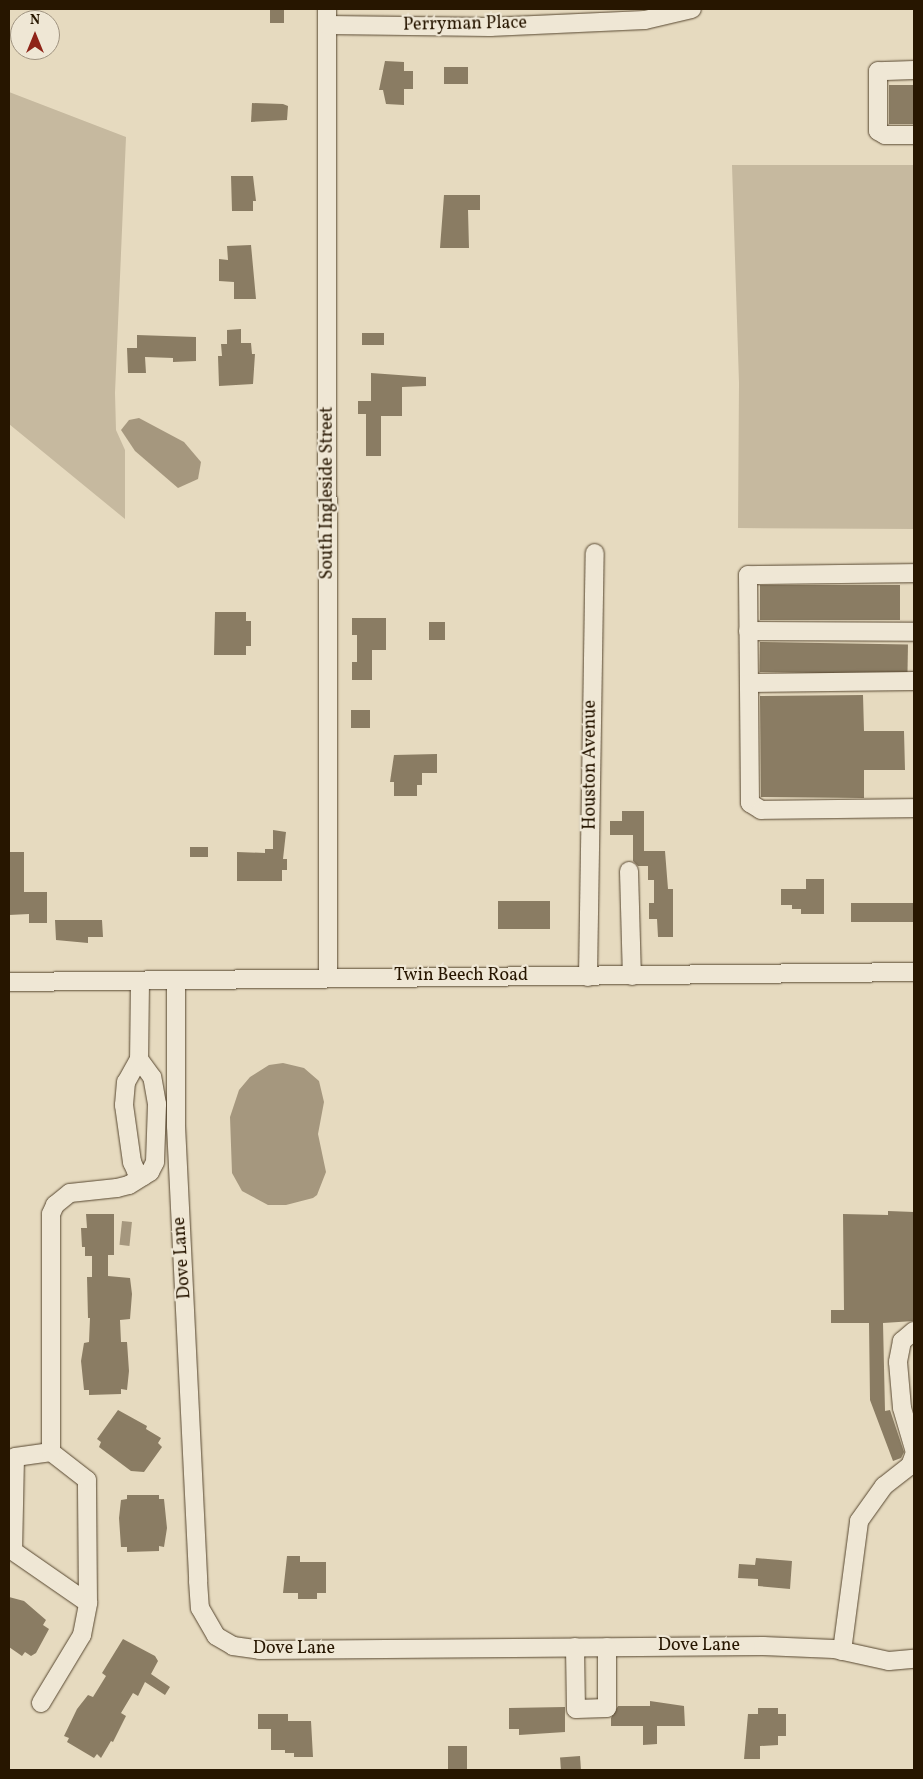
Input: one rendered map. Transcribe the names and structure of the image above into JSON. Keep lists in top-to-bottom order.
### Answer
{
  "streets": {
    "street": [
      "Perryman Place",
      "South Ingleside Street",
      "Houston Avenue",
      "Twin Beech Road",
      "Dove Lane"
    ]
  },
  "crossings": [
    ["Perryman Place", "South Ingleside Street"],
    ["South Ingleside Street", "Twin Beech Road"],
    ["Houston Avenue", "Twin Beech Road"],
    ["Twin Beech Road", "Dove Lane"]
  ],
  "north": "top"
}
